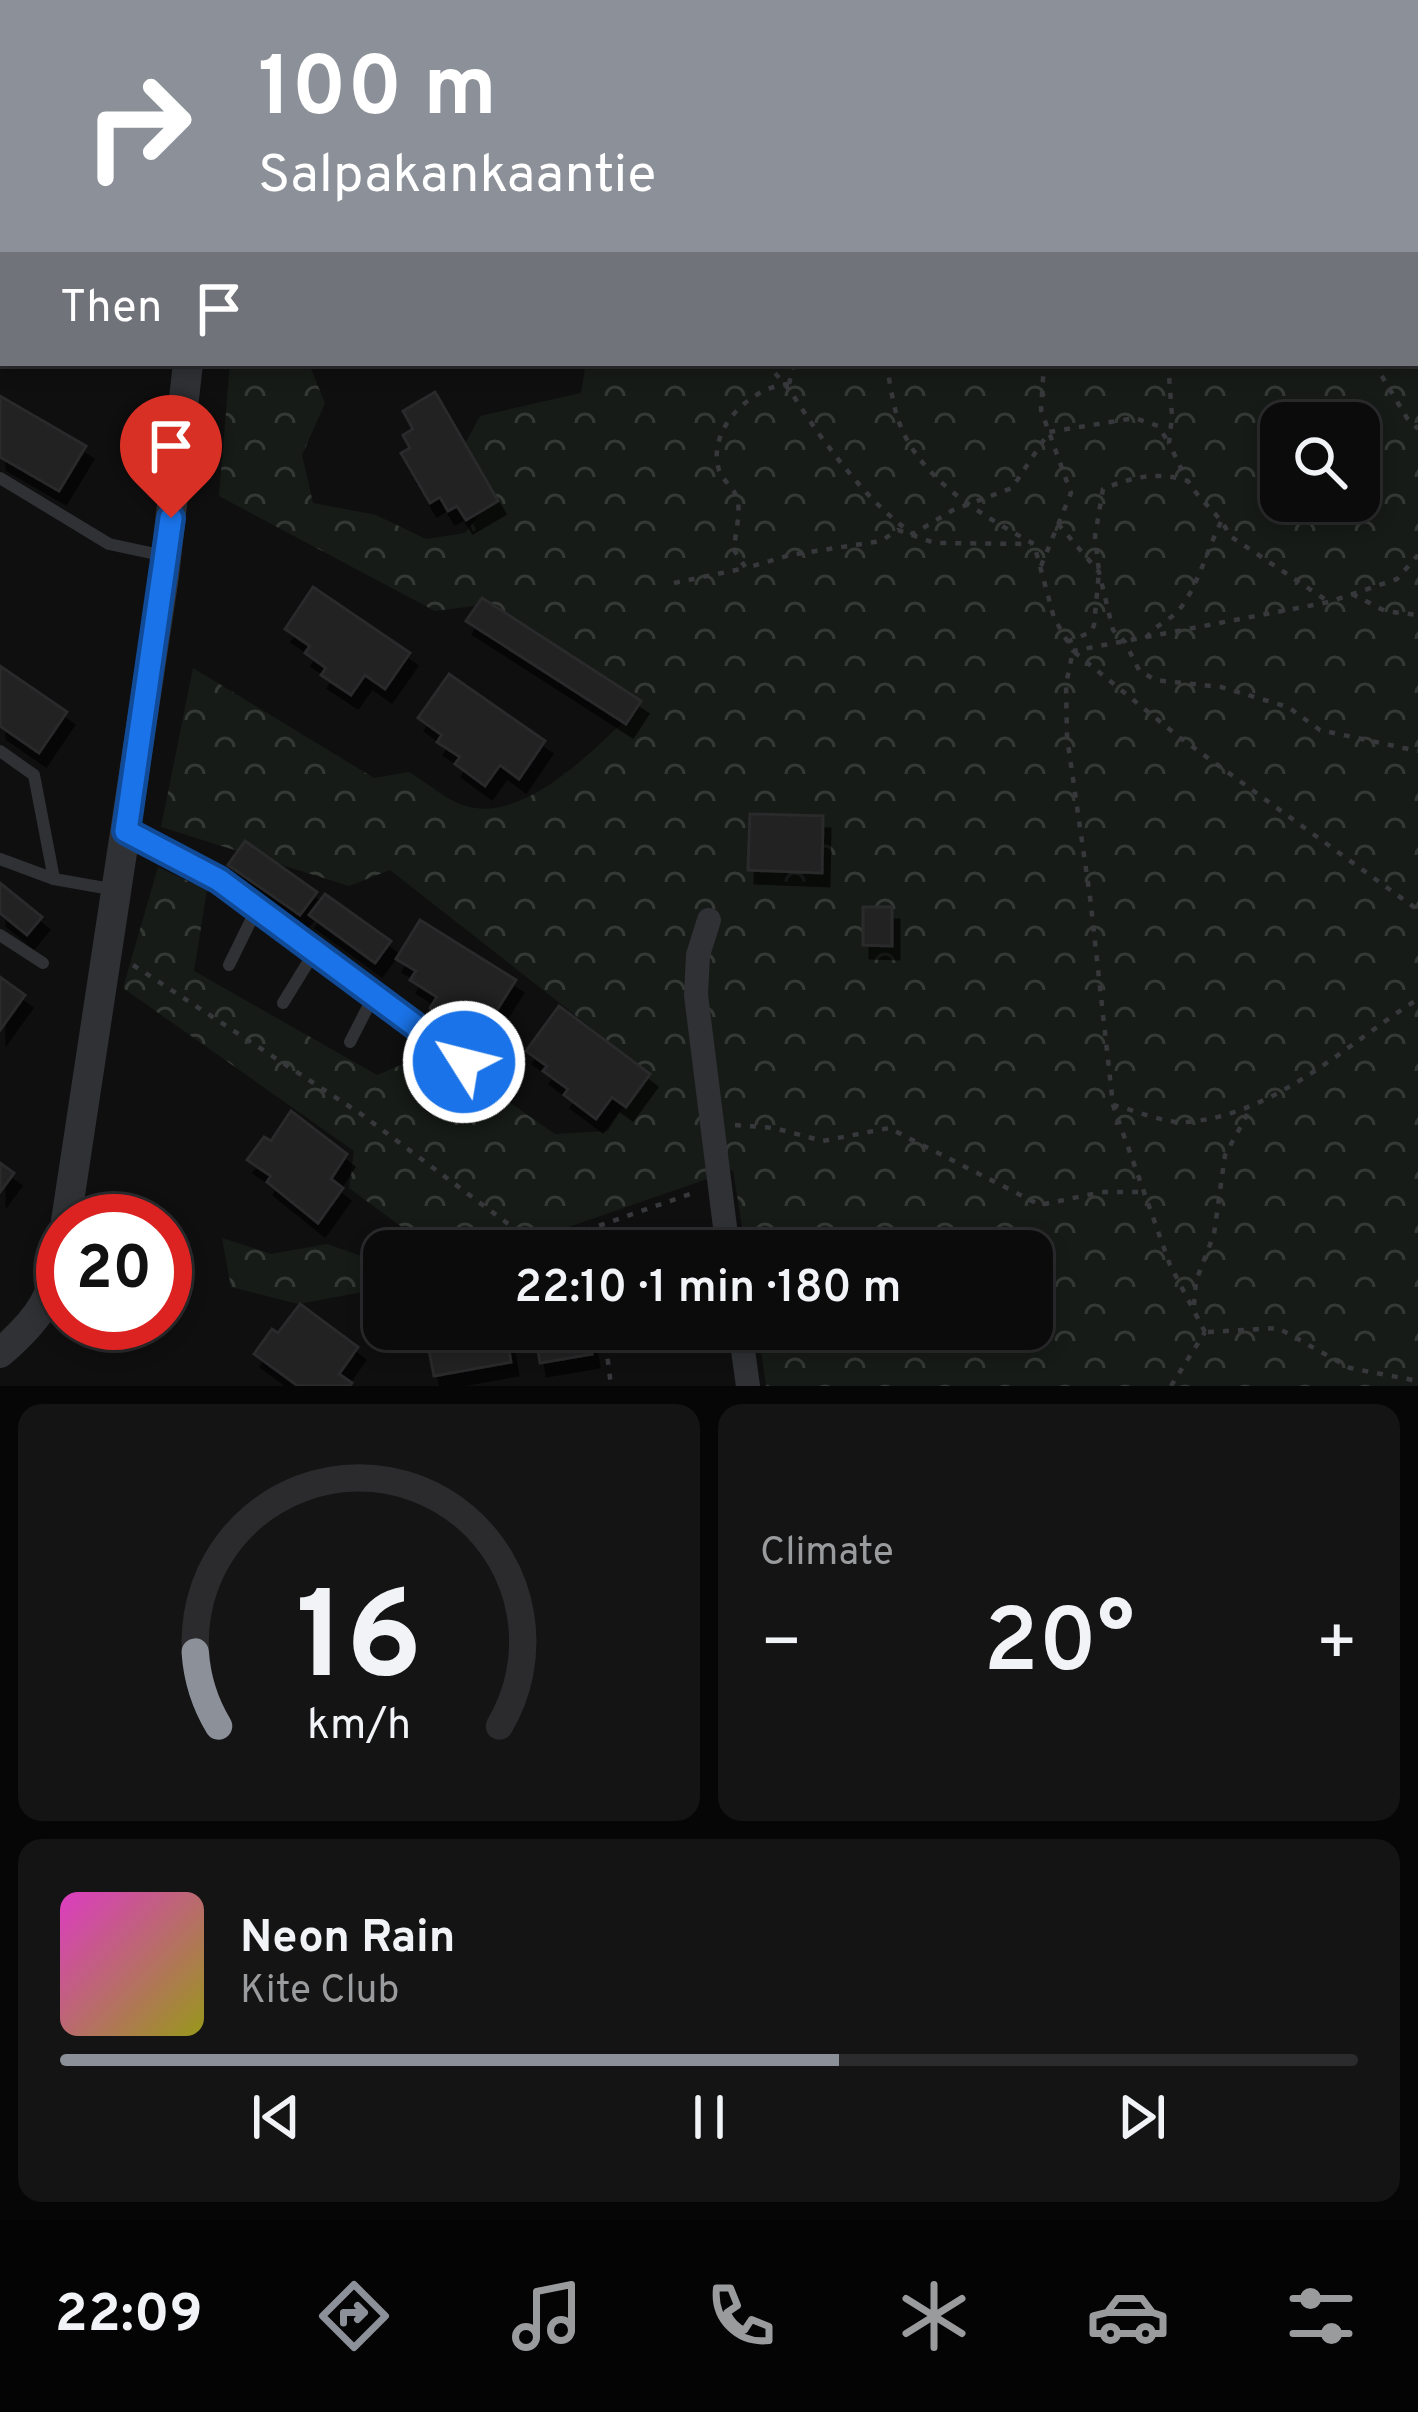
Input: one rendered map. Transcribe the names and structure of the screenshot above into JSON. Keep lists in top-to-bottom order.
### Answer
{
  "page": {
    "turn": ["100 m", "Salpakankaantie"],
    "then": "Then",
    "limit": "20",
    "trip": "22:10 · 1 min · 180 m",
    "tile": "Climate",
    "heat": ["−", "20°", "+"],
    "song": ["Neon Rain", "Kite Club"],
    "tabs": "22:09",
    "gauge": ["16", "km/h"]
  }
}
